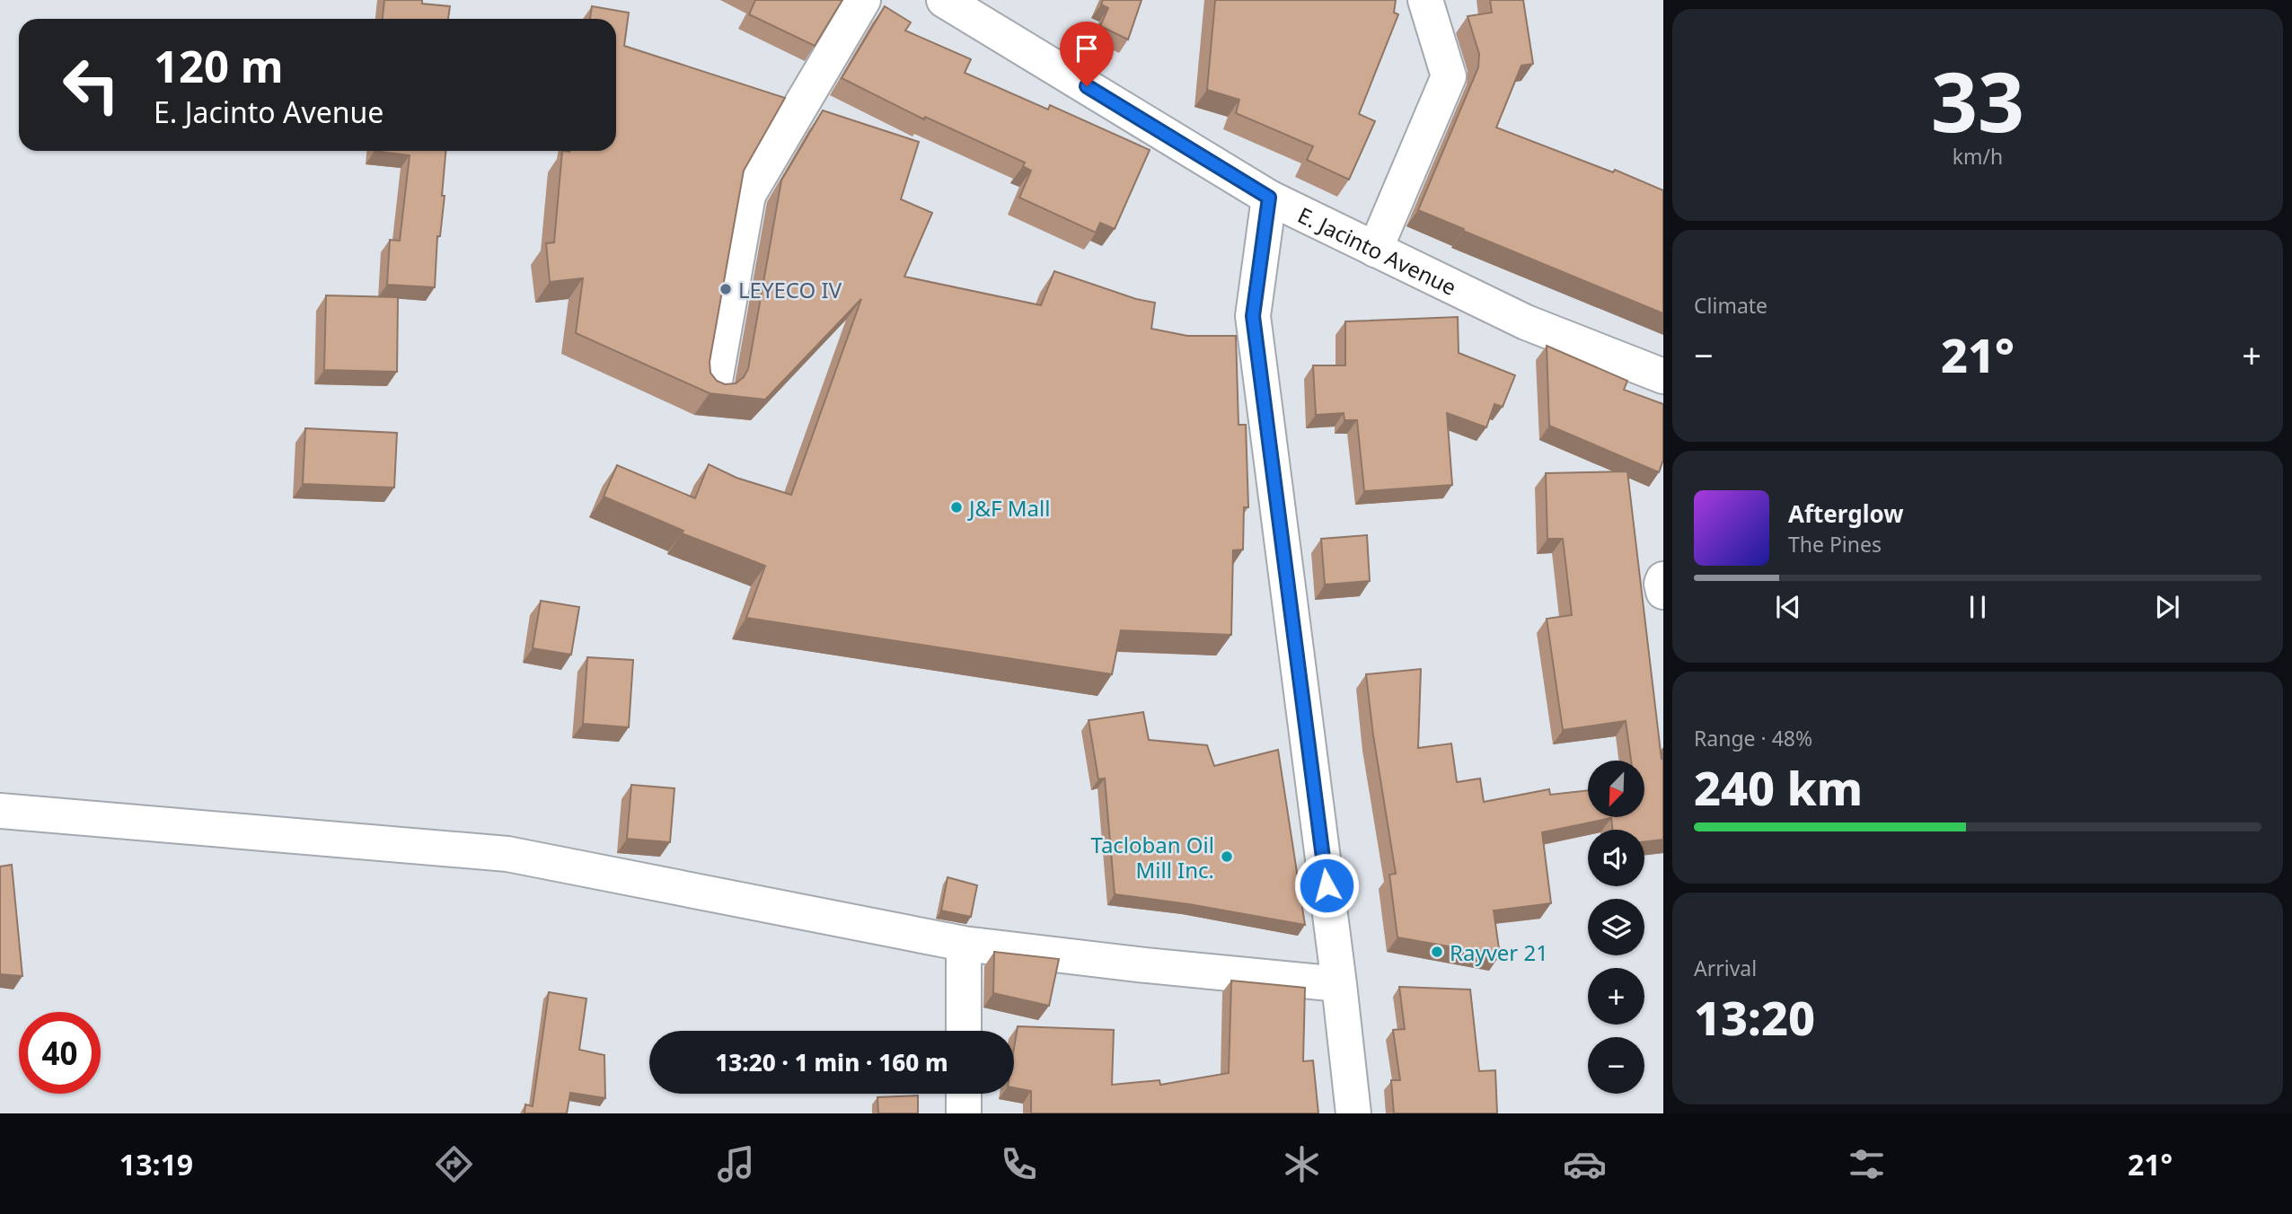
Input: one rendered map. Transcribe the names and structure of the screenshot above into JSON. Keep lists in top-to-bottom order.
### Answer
{
  "streets": {
    "street": ["E. Jacinto Avenue"]
  },
  "places": [
    "LEYECO IV",
    "J&F Mall",
    "Tacloban Oil Mill Inc.",
    "Rayver 21"
  ],
  "north": "bottom left",
  "page": {
    "tile": [
      ["33", "km/h"],
      "Climate",
      ["Range · 48%", "240 km"],
      ["Arrival", "13:20"]
    ],
    "turn": ["120 m", "E. Jacinto Avenue"],
    "heat": ["−", "21°", "+"],
    "song": ["Afterglow", "The Pines"],
    "map_buttons": ["+", "−"],
    "limit": "40",
    "trip": "13:20 · 1 min · 160 m",
    "tabs": ["13:19", "21°"]
  }
}
